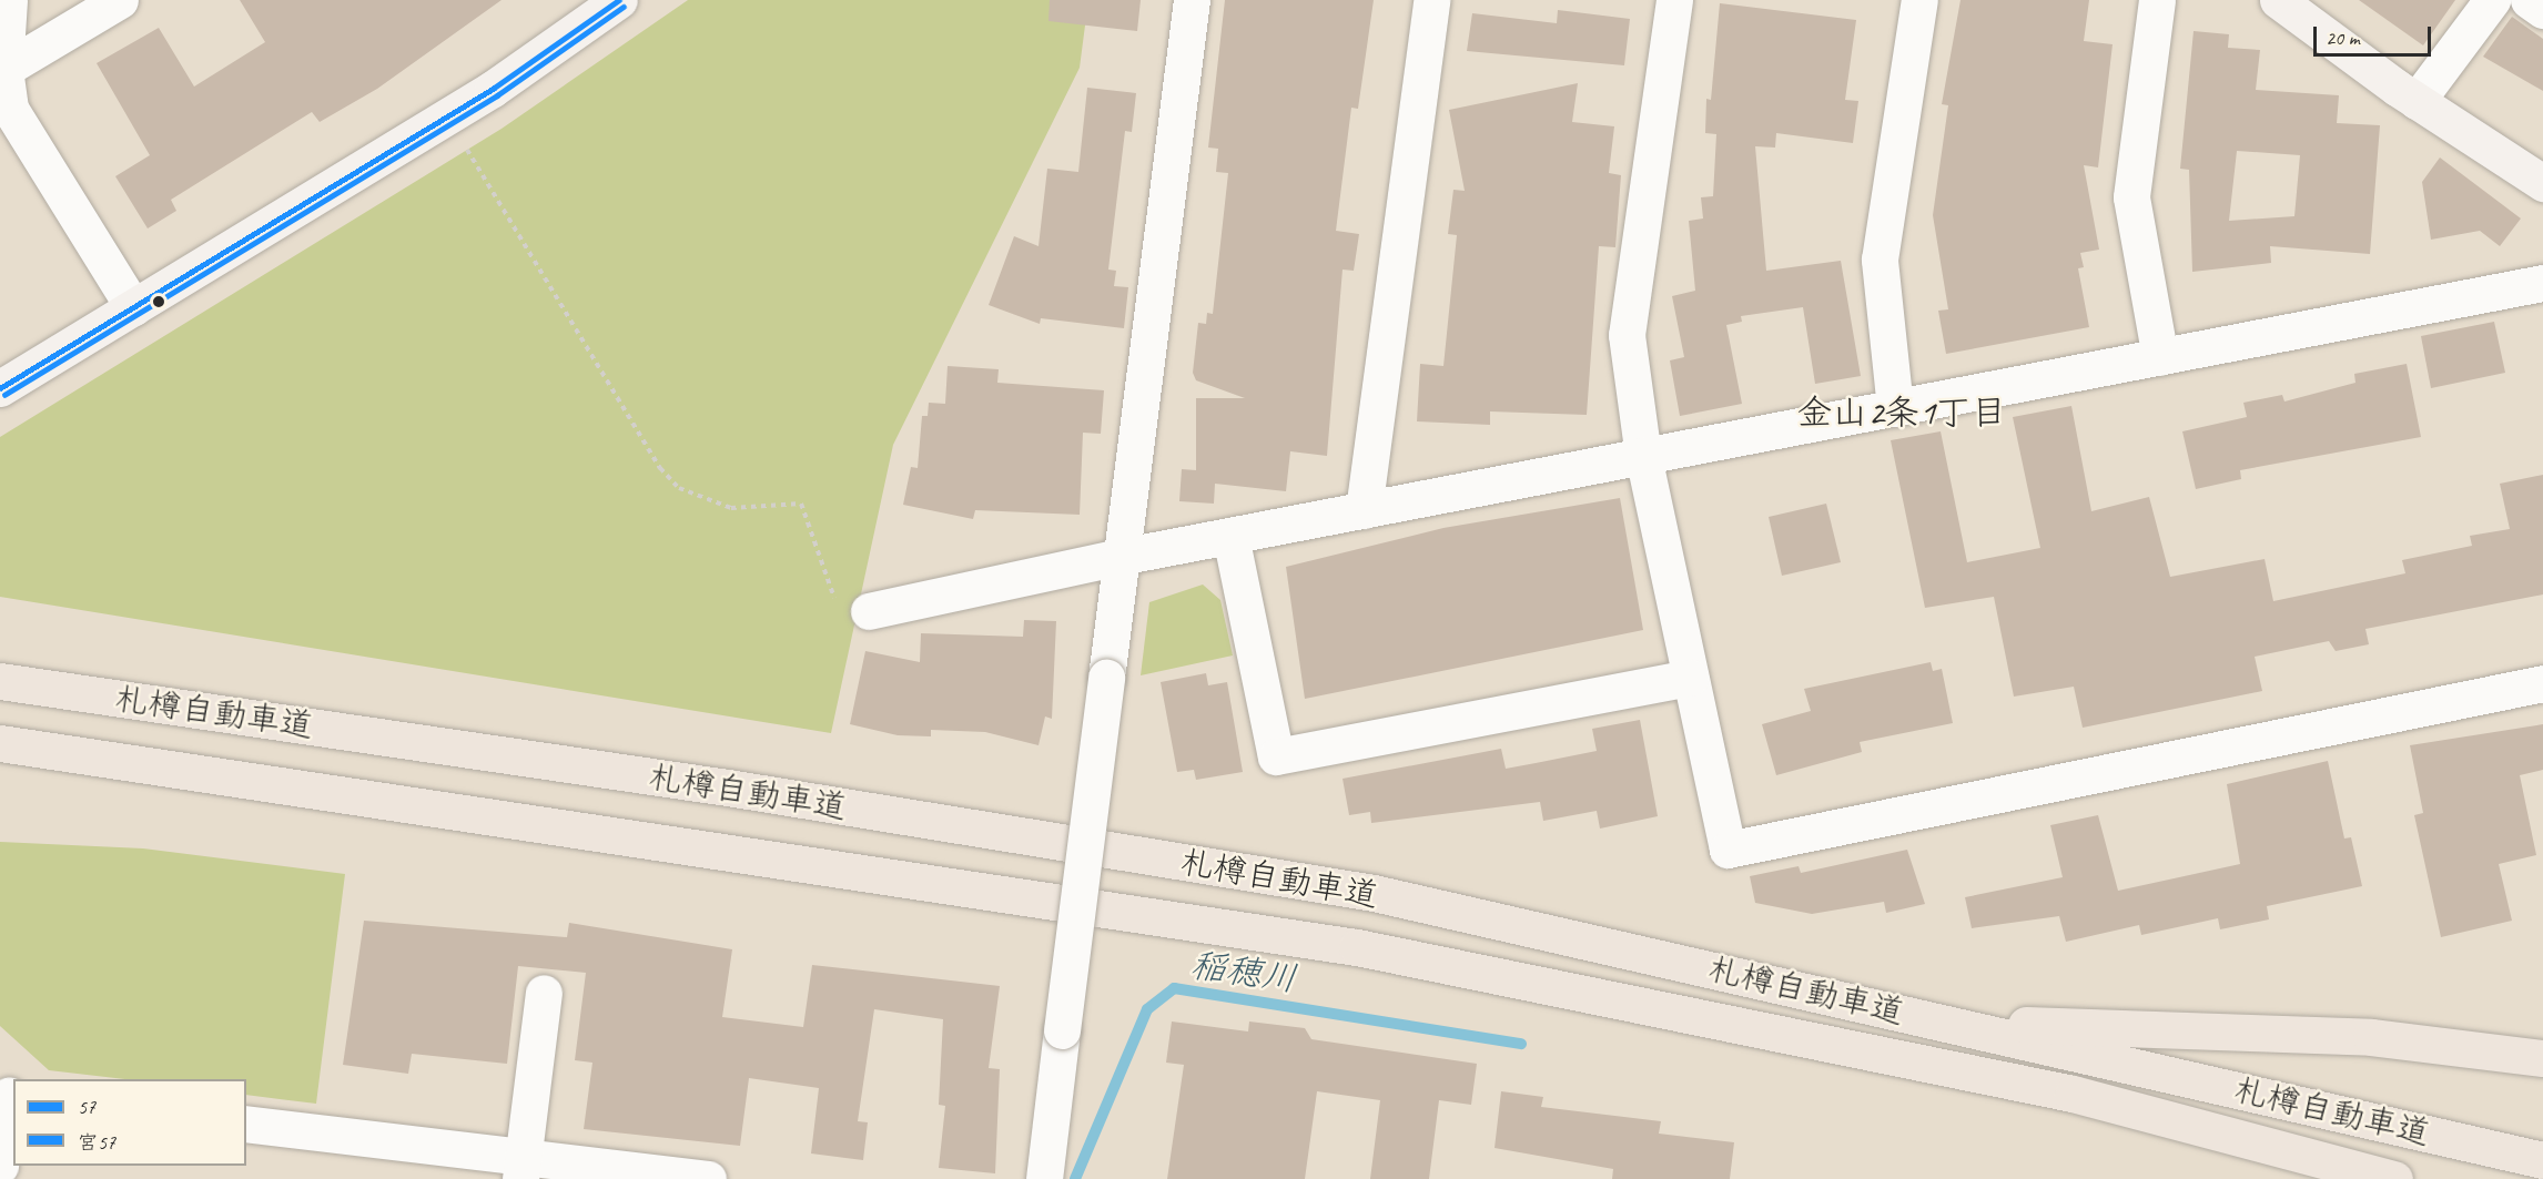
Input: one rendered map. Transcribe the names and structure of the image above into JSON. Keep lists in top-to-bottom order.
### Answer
{
  "streets": {
    "highway": ["札樽自動車道"]
  },
  "districts": ["金山2条1丁目"],
  "water": ["稲穂川"],
  "lines": ["transit line 57", "transit line 宮57"],
  "legend": ["57", "宮57"],
  "scale_bar": "20 m"
}
